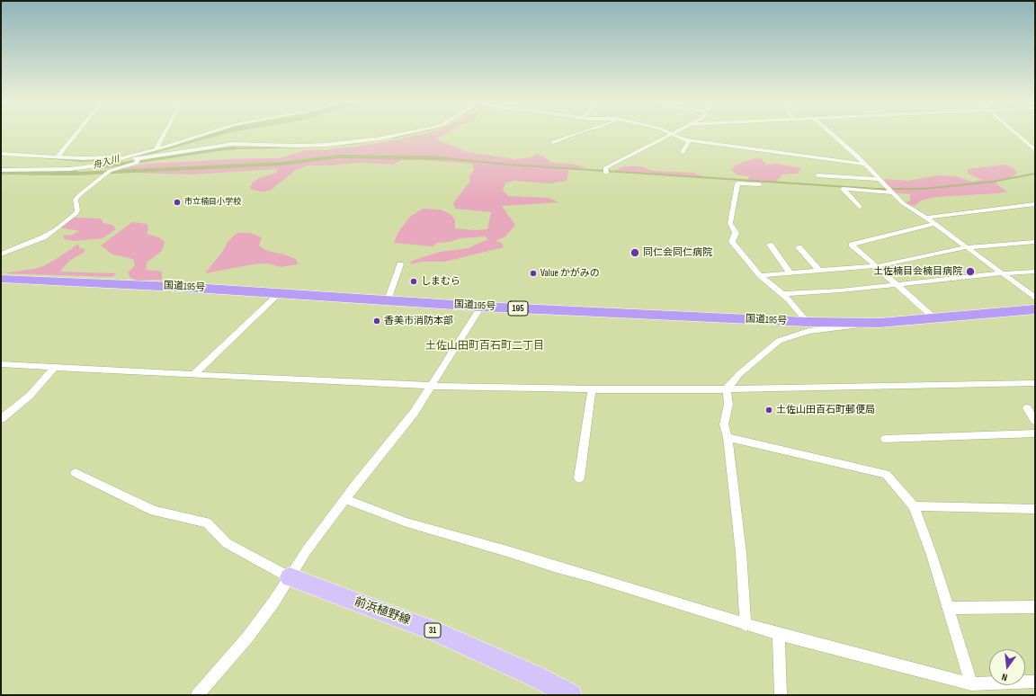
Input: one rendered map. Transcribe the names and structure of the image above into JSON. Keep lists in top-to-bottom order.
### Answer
{
  "streets": {
    "highway": ["国道195号", "195"],
    "main road": ["前浜植野線", "31"]
  },
  "districts": ["土佐山田町百石町二丁目"],
  "water": ["舟入川"],
  "places": [
    "市立楠目小学校",
    "同仁会同仁病院",
    "土佐楠目会楠目病院",
    "Value かがみの",
    "しまむら",
    "香美市消防本部",
    "土佐山田百石町郵便局"
  ],
  "north": "bottom"
}
